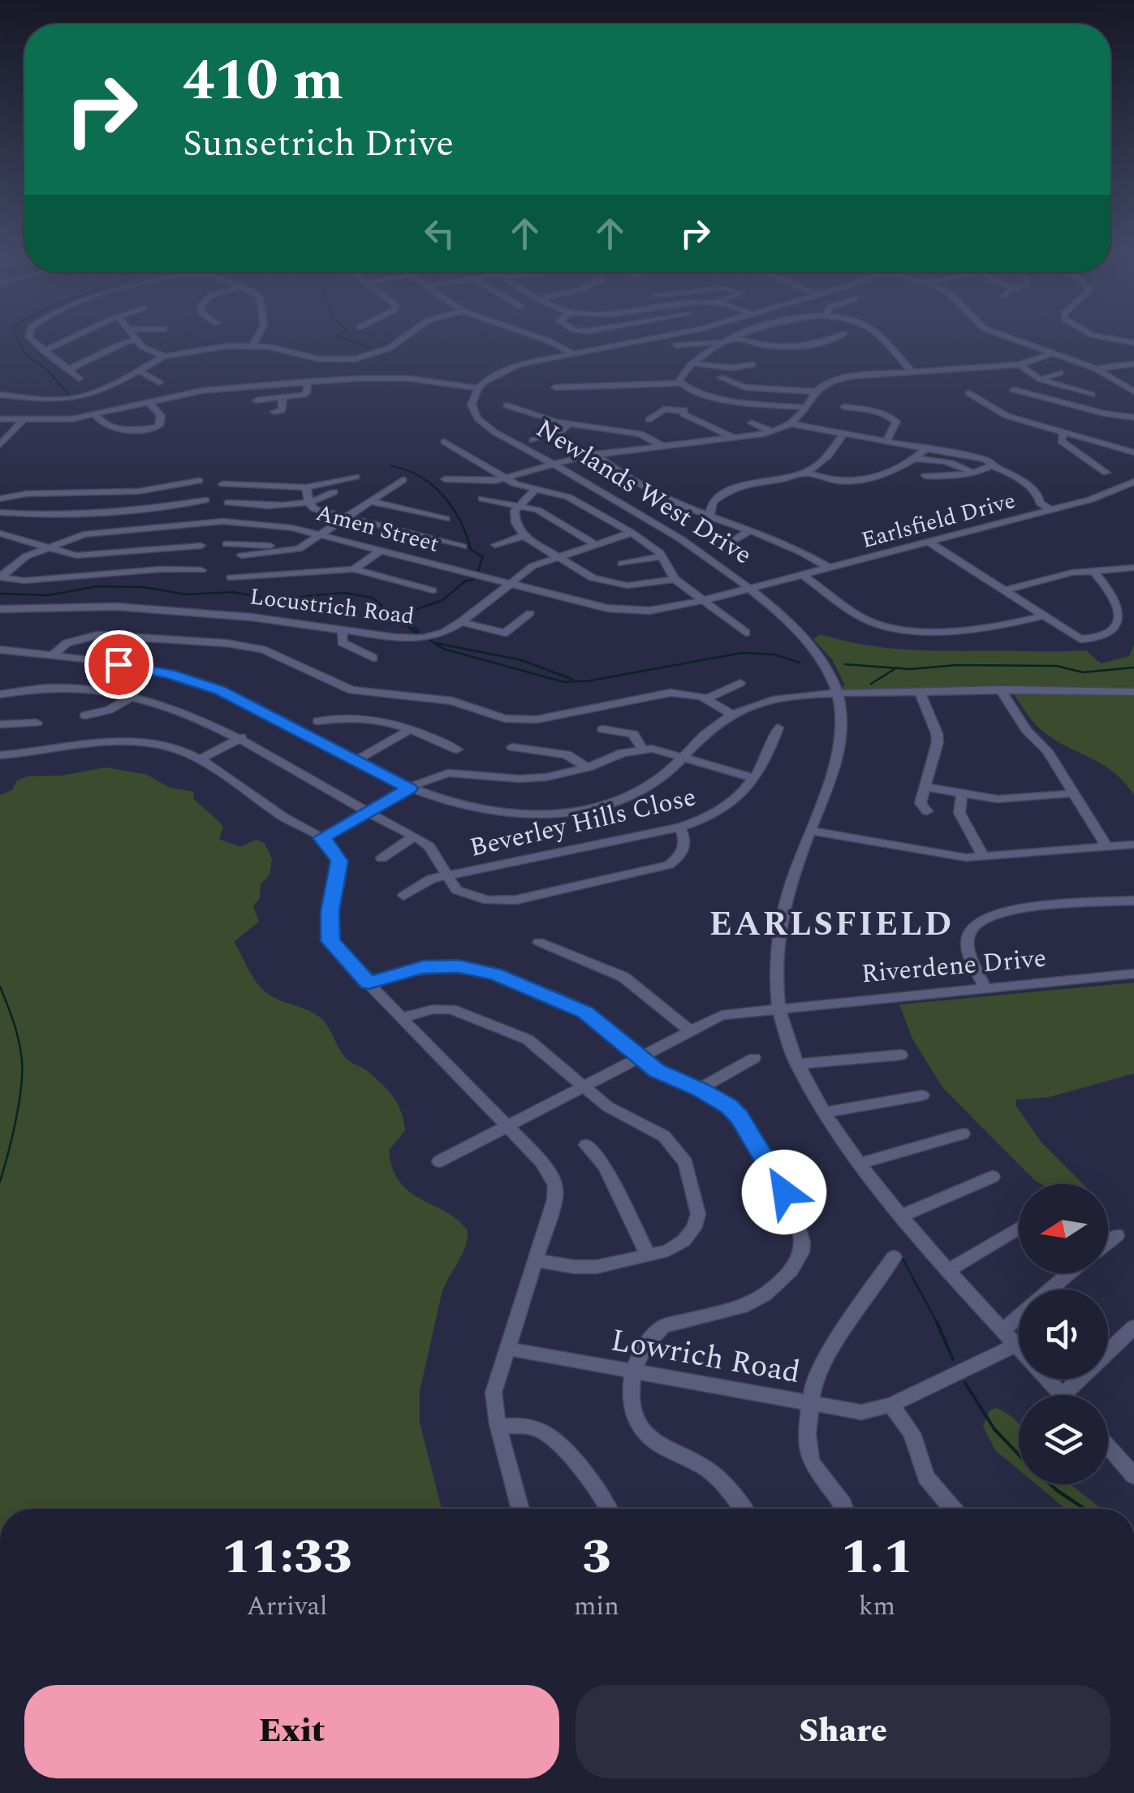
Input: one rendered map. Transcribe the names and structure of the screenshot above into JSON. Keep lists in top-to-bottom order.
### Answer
{
  "streets": {
    "street": [
      "Newlands West Drive",
      "Earlsfield Drive",
      "Amen Street",
      "Locustrich Road",
      "Beverley Hills Close",
      "Riverdene Drive",
      "Lowrich Road"
    ]
  },
  "crossings": [
    ["Newlands West Drive", "Earlsfield Drive"],
    ["Newlands West Drive", "Amen Street"],
    ["Newlands West Drive", "Riverdene Drive"],
    ["Newlands West Drive", "Lowrich Road"],
    ["Earlsfield Drive", "Amen Street"],
    ["Amen Street", "Locustrich Road"]
  ],
  "districts": ["EARLSFIELD"],
  "north": "left",
  "page": {
    "turn": ["410 m", "Sunsetrich Drive"],
    "eta": [
      "11:33",
      "Arrival",
      "3",
      "min",
      "1.1",
      "km"
    ],
    "buttons": ["Exit", "Share"]
  }
}
